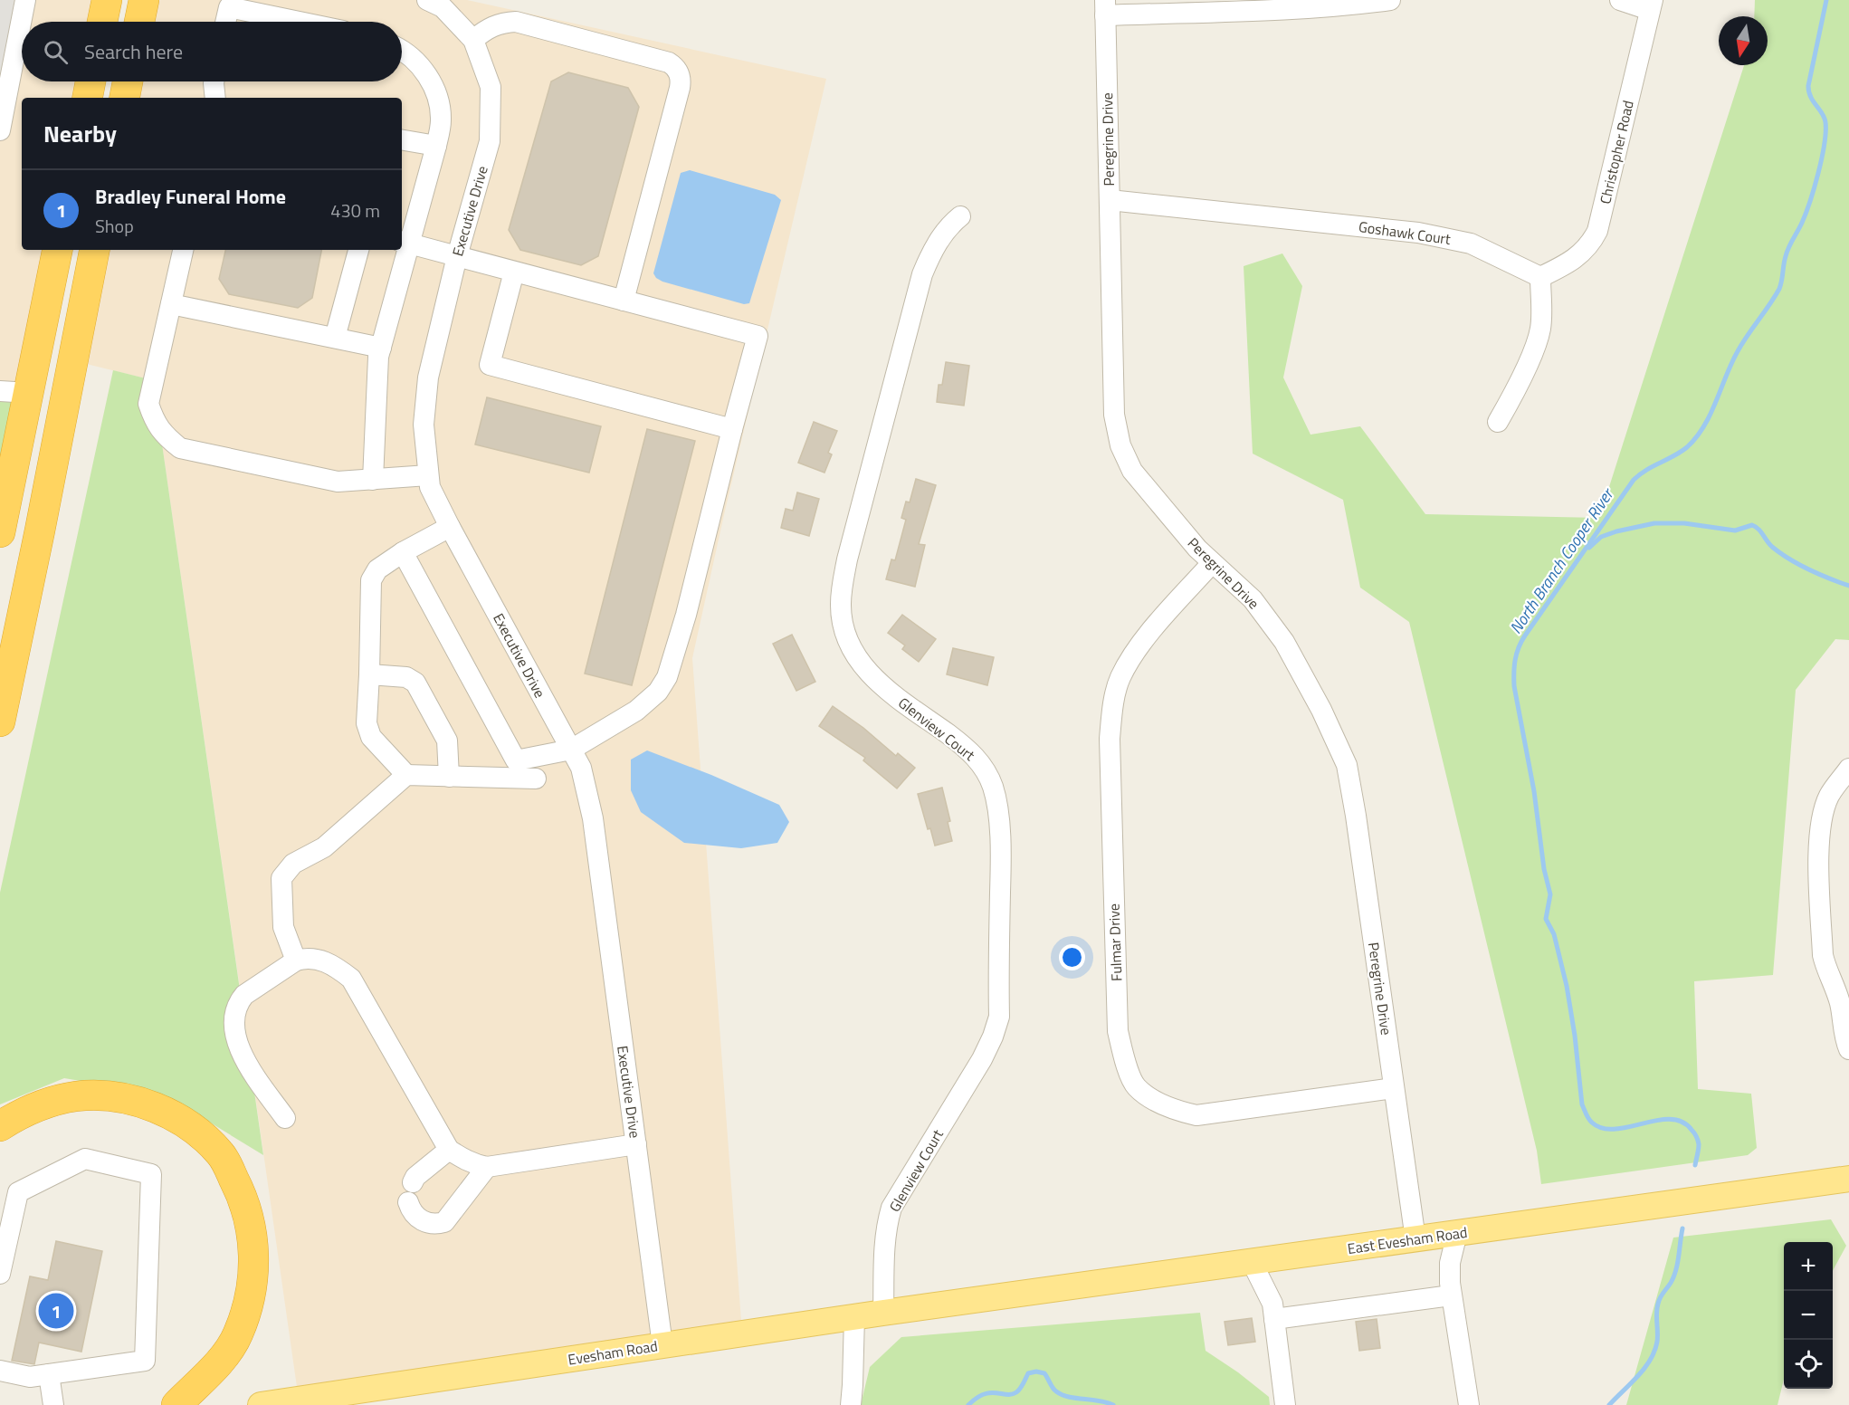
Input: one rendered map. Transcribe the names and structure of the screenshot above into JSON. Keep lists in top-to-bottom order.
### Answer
{
  "streets": {
    "main road": ["East Evesham Road", "Evesham Road"],
    "street": [
      "Peregrine Drive",
      "Christopher Road",
      "Executive Drive",
      "Goshawk Court",
      "Glenview Court",
      "Fulmar Drive"
    ]
  },
  "crossings": [
    ["Peregrine Drive", "Goshawk Court"],
    ["Peregrine Drive", "Fulmar Drive"],
    ["Peregrine Drive", "East Evesham Road"],
    ["Christopher Road", "Goshawk Court"],
    ["Executive Drive", "Evesham Road"],
    ["Glenview Court", "Evesham Road"],
    ["East Evesham Road", "Evesham Road"]
  ],
  "water": ["North Branch Cooper River"],
  "north": "bottom",
  "page": {
    "search": "Search here",
    "heading": "Nearby",
    "list": [
      {
        "mark": "1",
        "name": "Bradley Funeral Home",
        "note": "Shop",
        "value": "430 m"
      }
    ],
    "map_buttons": ["+", "−"],
    "pins": "1"
  }
}
